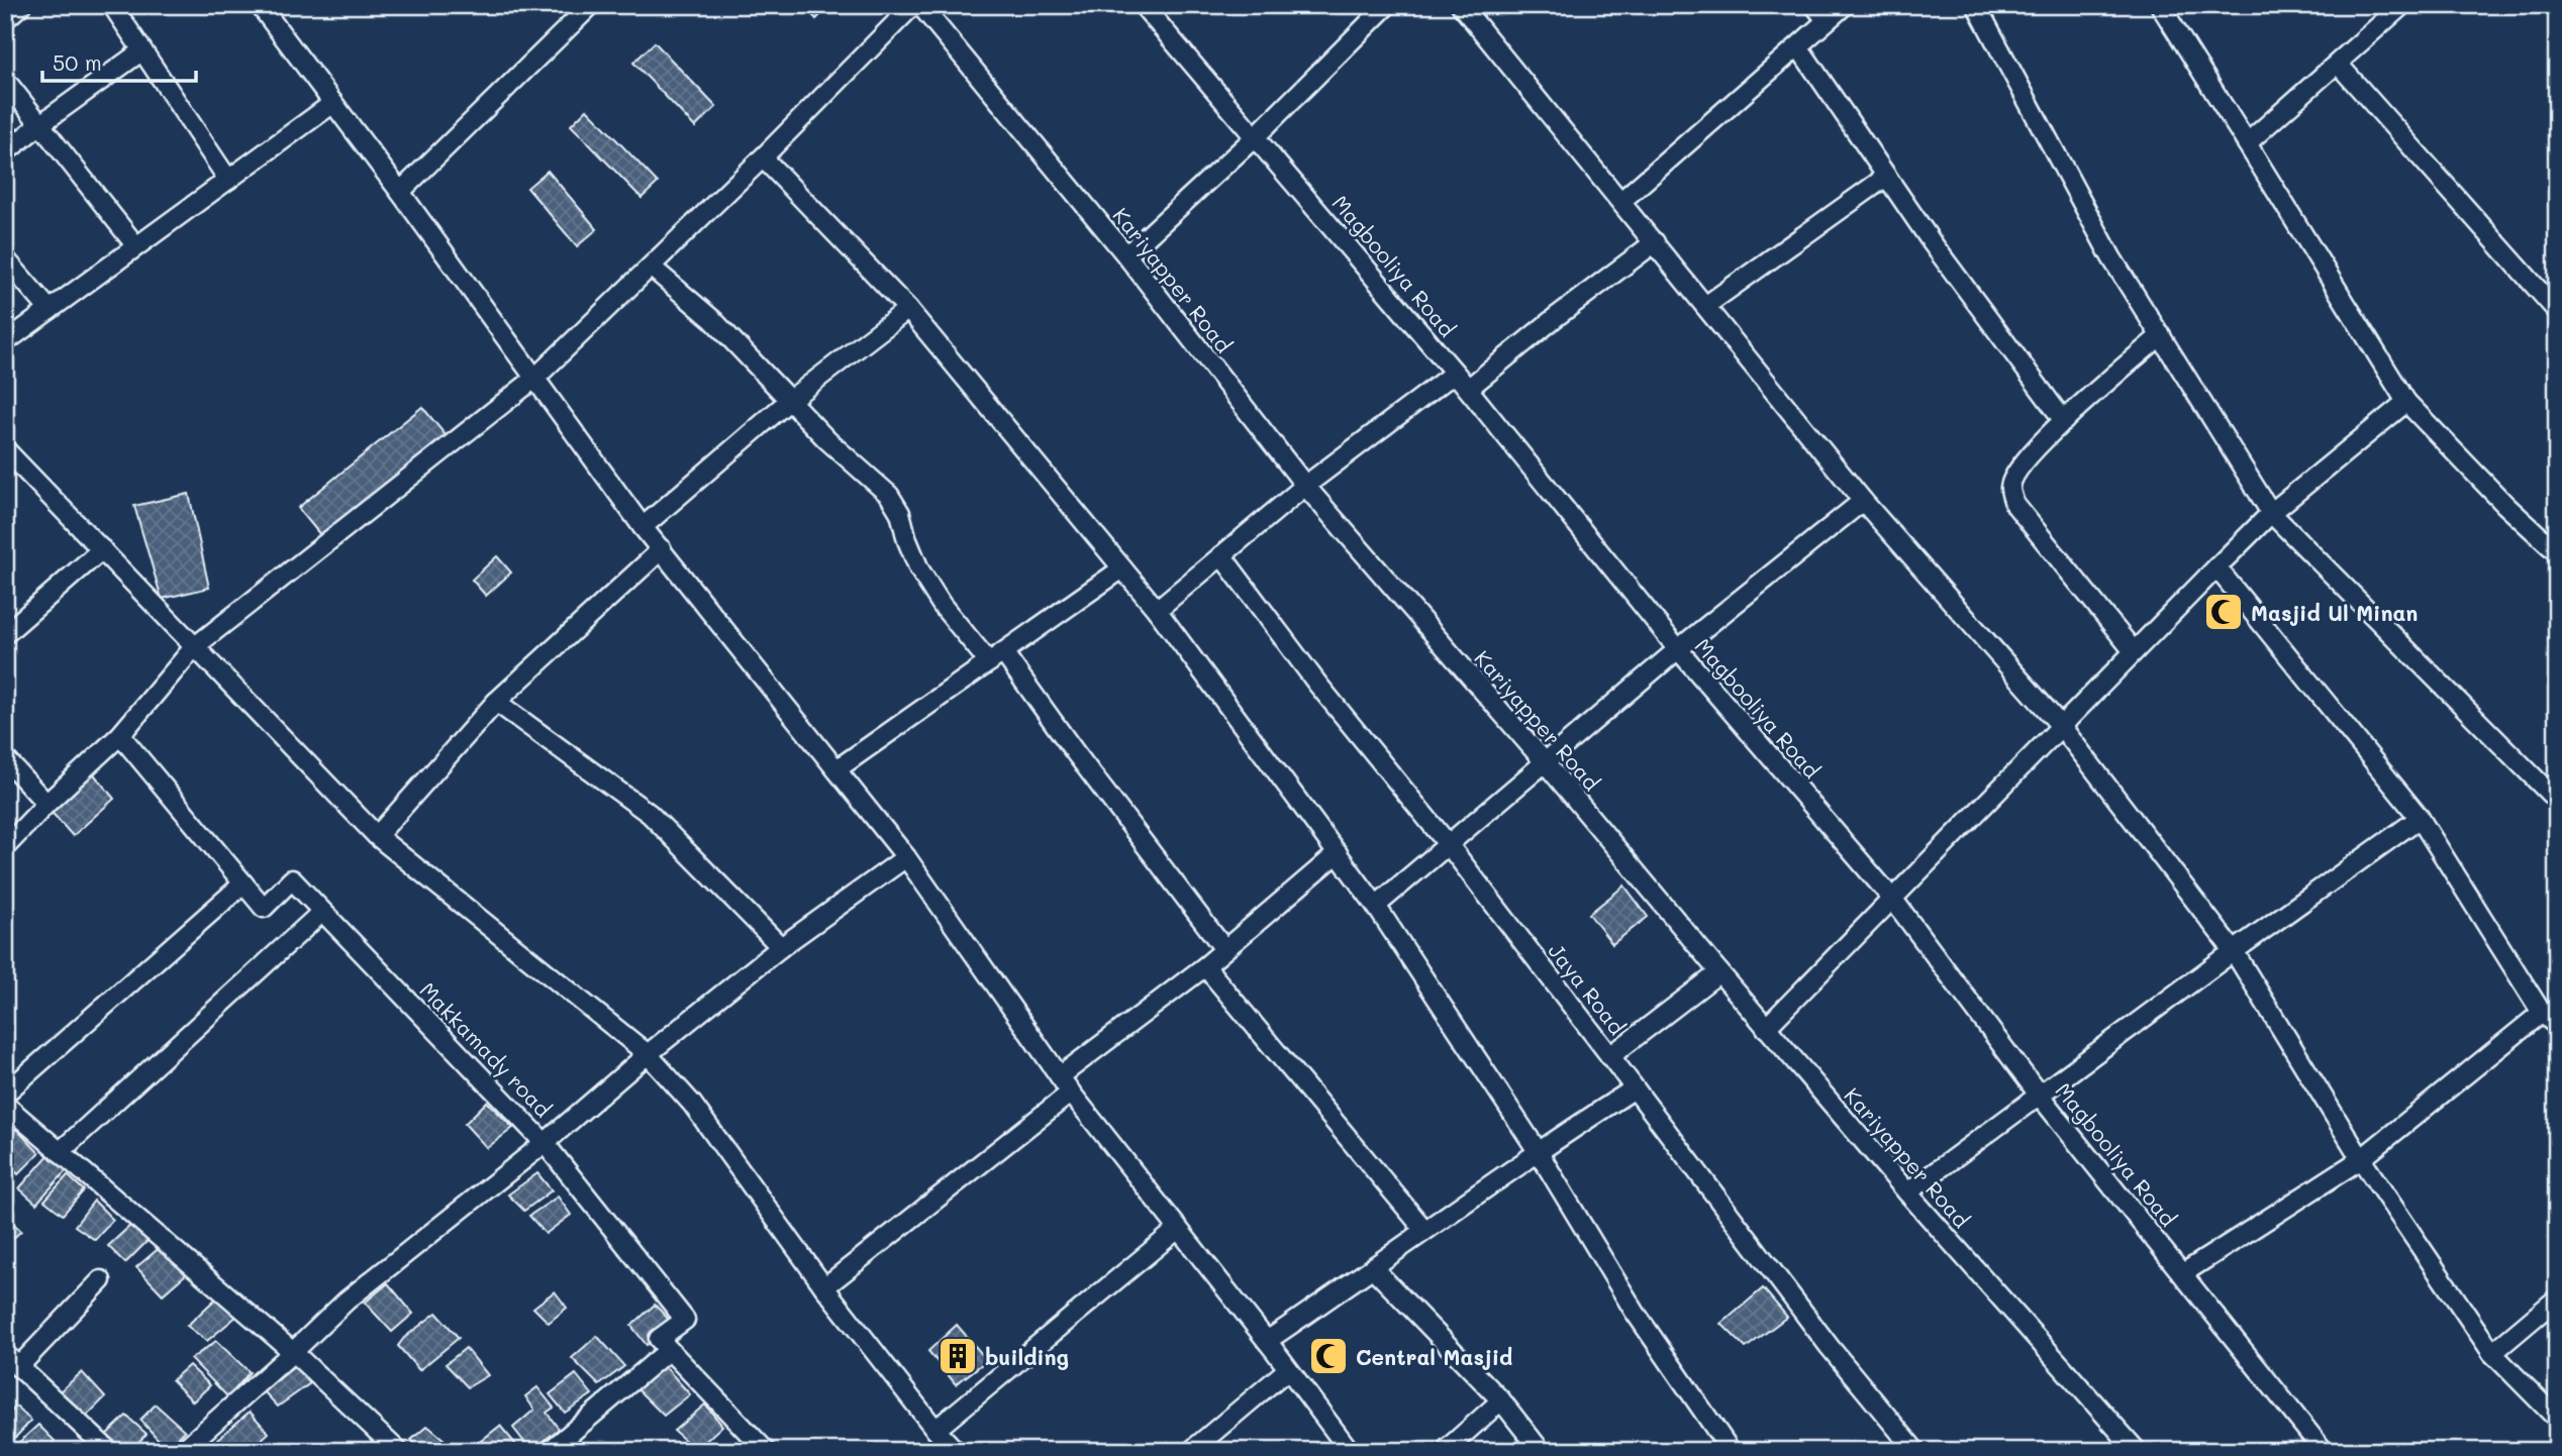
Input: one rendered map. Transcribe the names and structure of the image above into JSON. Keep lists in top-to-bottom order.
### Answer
{
  "streets": {
    "street": [
      "Magbooliya Road",
      "Kariyapper Road",
      "Jaya Road",
      "Makkamady road"
    ]
  },
  "places": {
    "mosque": ["Masjid Ul Minan", "Central Masjid"],
    "building": ["building"]
  },
  "scale_bar": "50 m"
}
